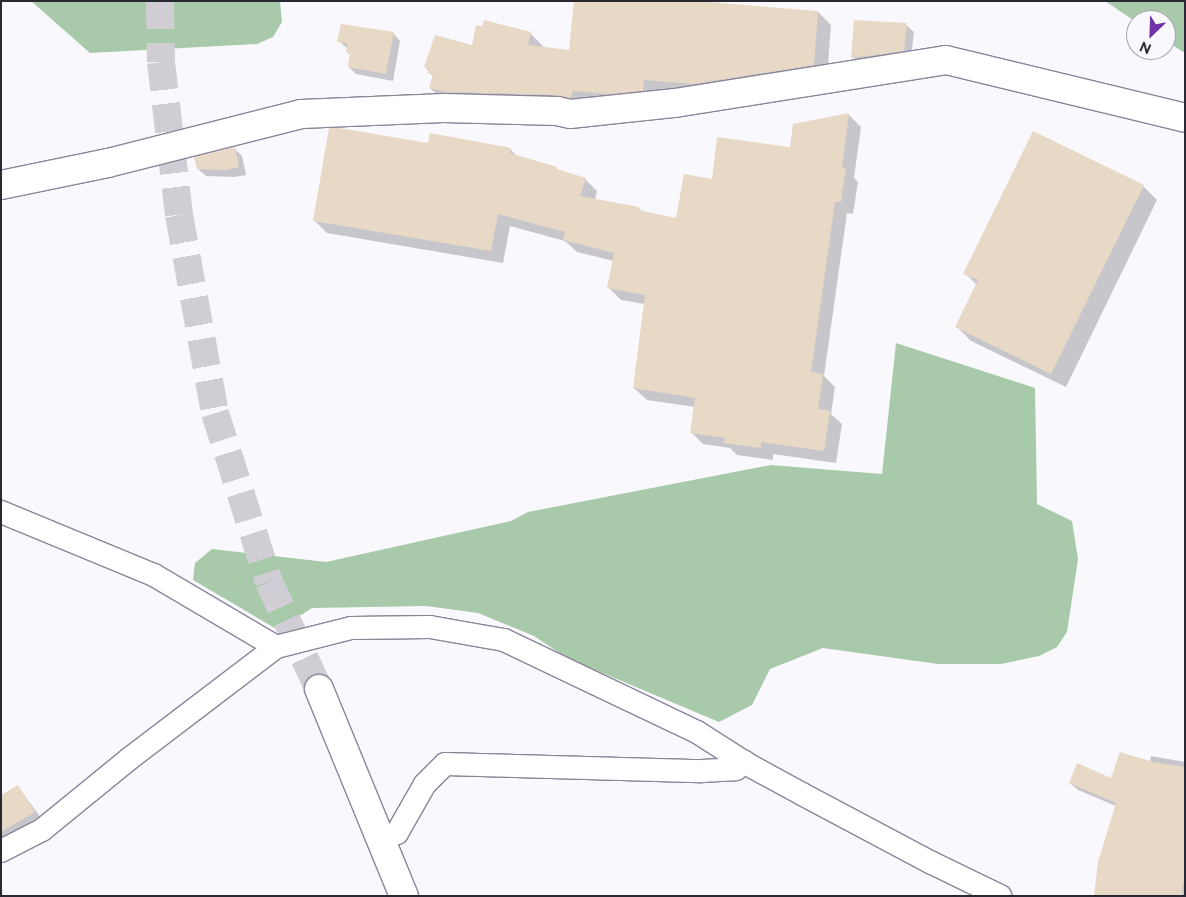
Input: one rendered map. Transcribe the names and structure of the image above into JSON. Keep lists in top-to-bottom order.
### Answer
{
  "north": "bottom left"
}
